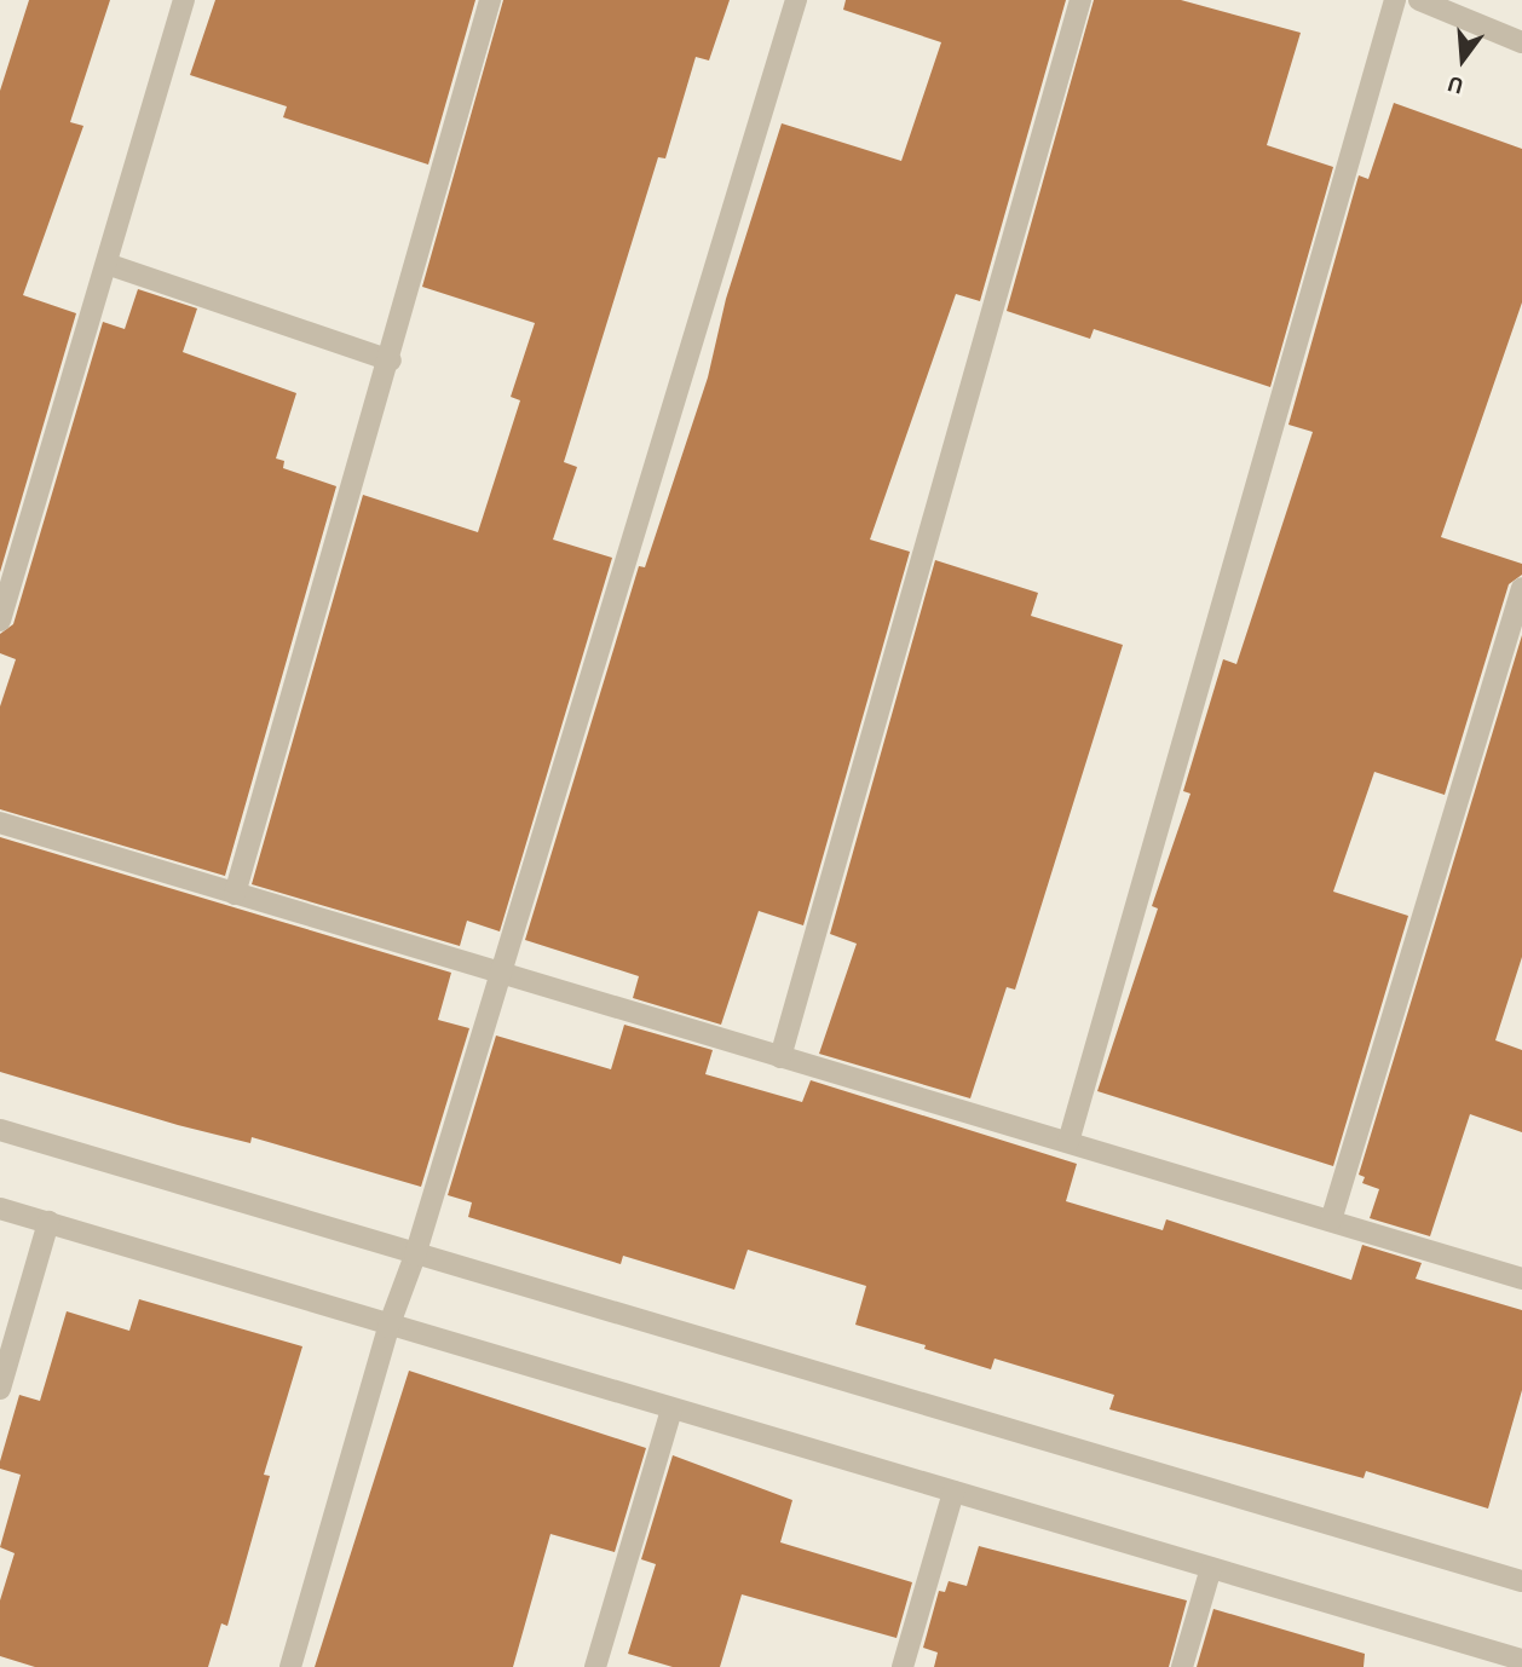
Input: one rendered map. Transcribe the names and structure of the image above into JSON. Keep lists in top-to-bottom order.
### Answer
{
  "north": "bottom"
}
